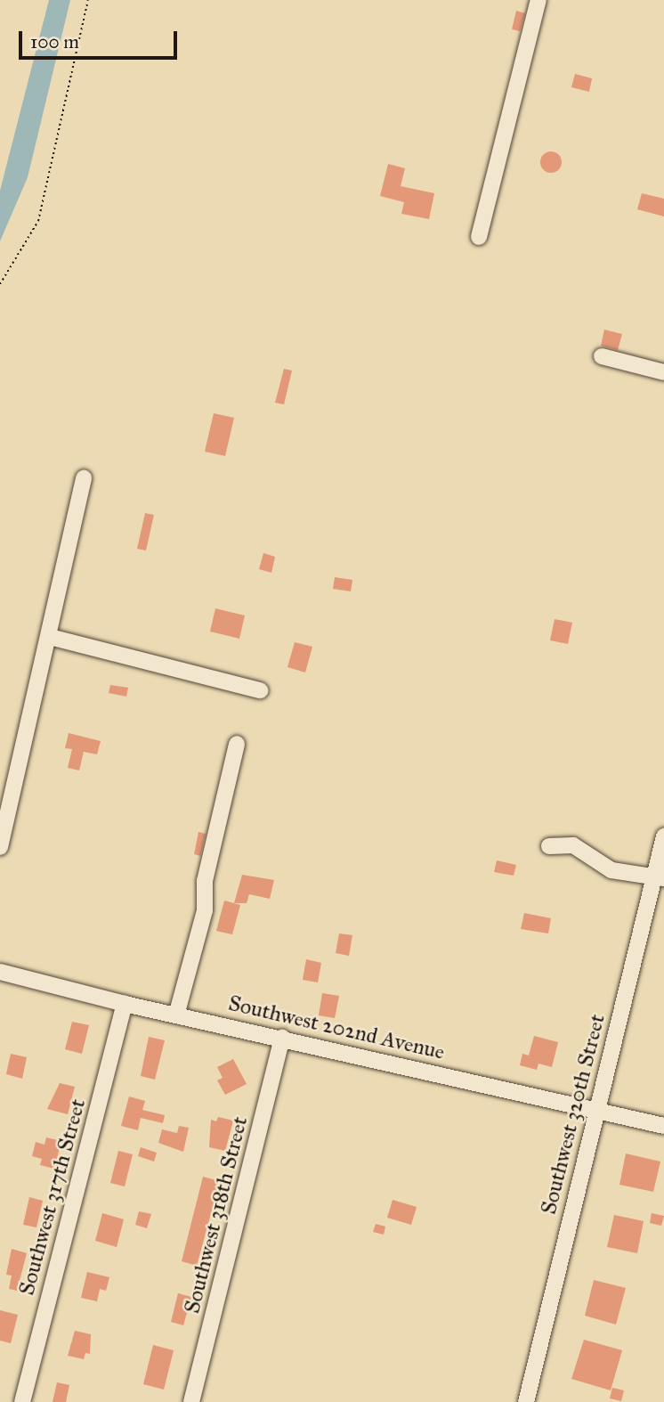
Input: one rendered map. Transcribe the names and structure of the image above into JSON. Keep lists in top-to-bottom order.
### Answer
{
  "streets": {
    "street": [
      "Southwest 202nd Avenue",
      "Southwest 320th Street",
      "Southwest 317th Street",
      "Southwest 318th Street"
    ]
  },
  "crossings": [
    ["Southwest 202nd Avenue", "Southwest 320th Street"],
    ["Southwest 202nd Avenue", "Southwest 317th Street"],
    ["Southwest 202nd Avenue", "Southwest 318th Street"]
  ],
  "scale_bar": "100 m"
}
